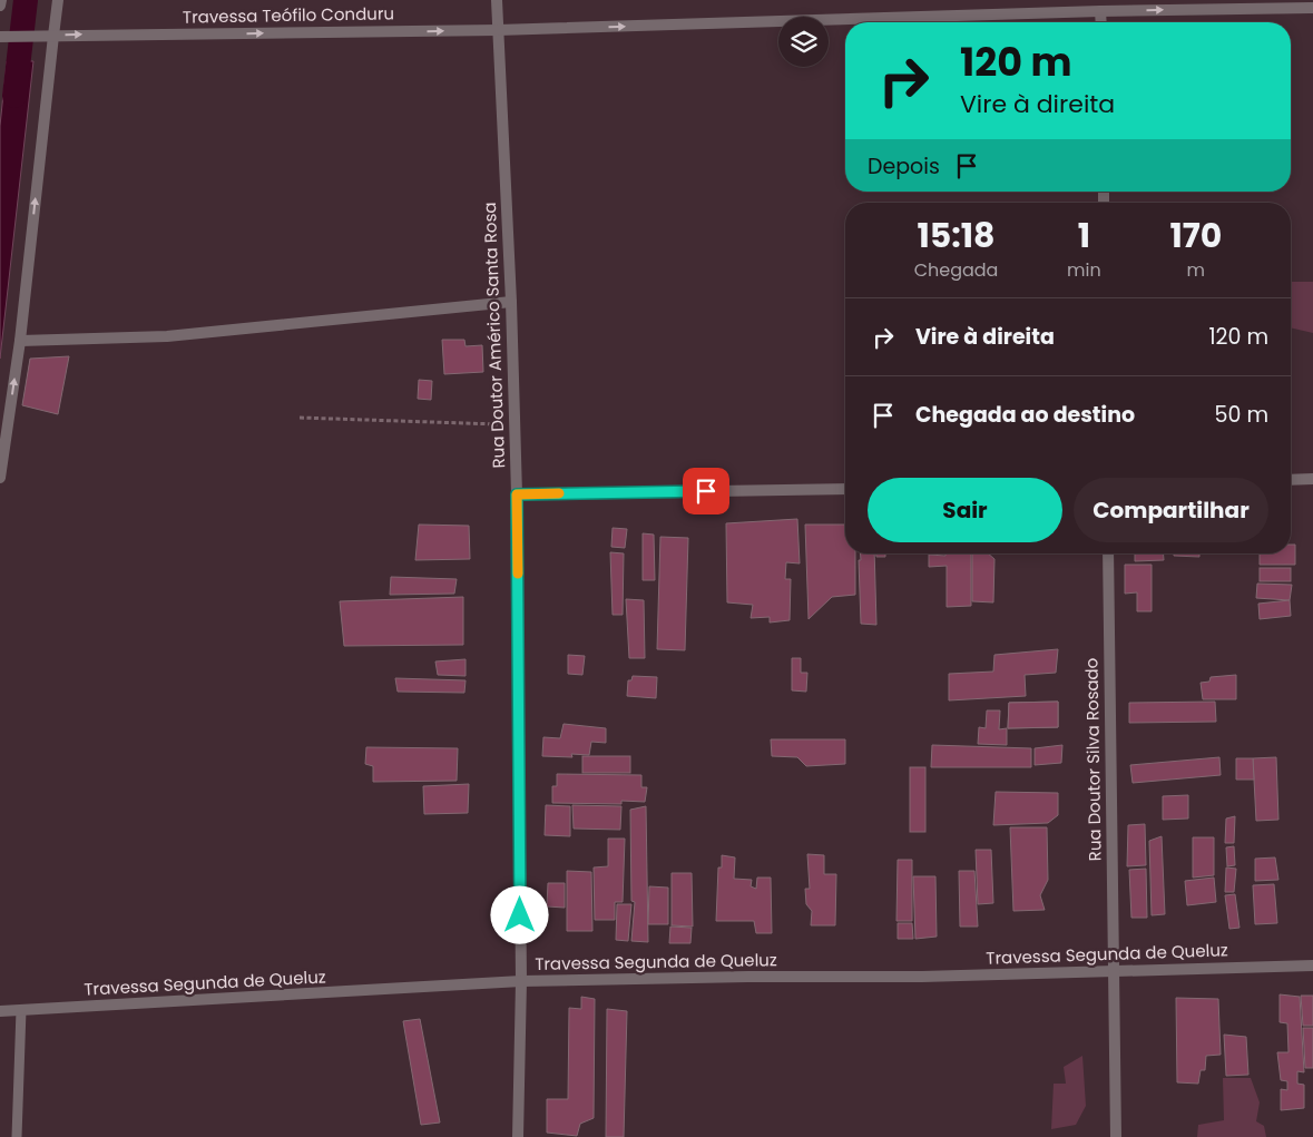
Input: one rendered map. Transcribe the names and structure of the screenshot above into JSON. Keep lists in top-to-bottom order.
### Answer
{
  "streets": {
    "street": [
      "Travessa Teófilo Conduru",
      "Rua Doutor Américo Santa Rosa",
      "Rua Doutor Silva Rosado",
      "Travessa Segunda de Queluz"
    ]
  },
  "crossings": [
    ["Travessa Teófilo Conduru", "Rua Doutor Américo Santa Rosa"],
    ["Rua Doutor Américo Santa Rosa", "Travessa Segunda de Queluz"],
    ["Rua Doutor Silva Rosado", "Travessa Segunda de Queluz"]
  ],
  "one_way": ["Travessa Teófilo Conduru"],
  "page": {
    "turn": ["120 m", "Vire à direita"],
    "then": "Depois",
    "eta": [
      "15:18",
      "Chegada",
      "1",
      "min",
      "170",
      "m"
    ],
    "list": [
      {
        "name": "Vire à direita",
        "value": "120 m"
      },
      {
        "name": "Chegada ao destino",
        "value": "50 m"
      }
    ],
    "buttons": ["Sair", "Compartilhar"]
  }
}
